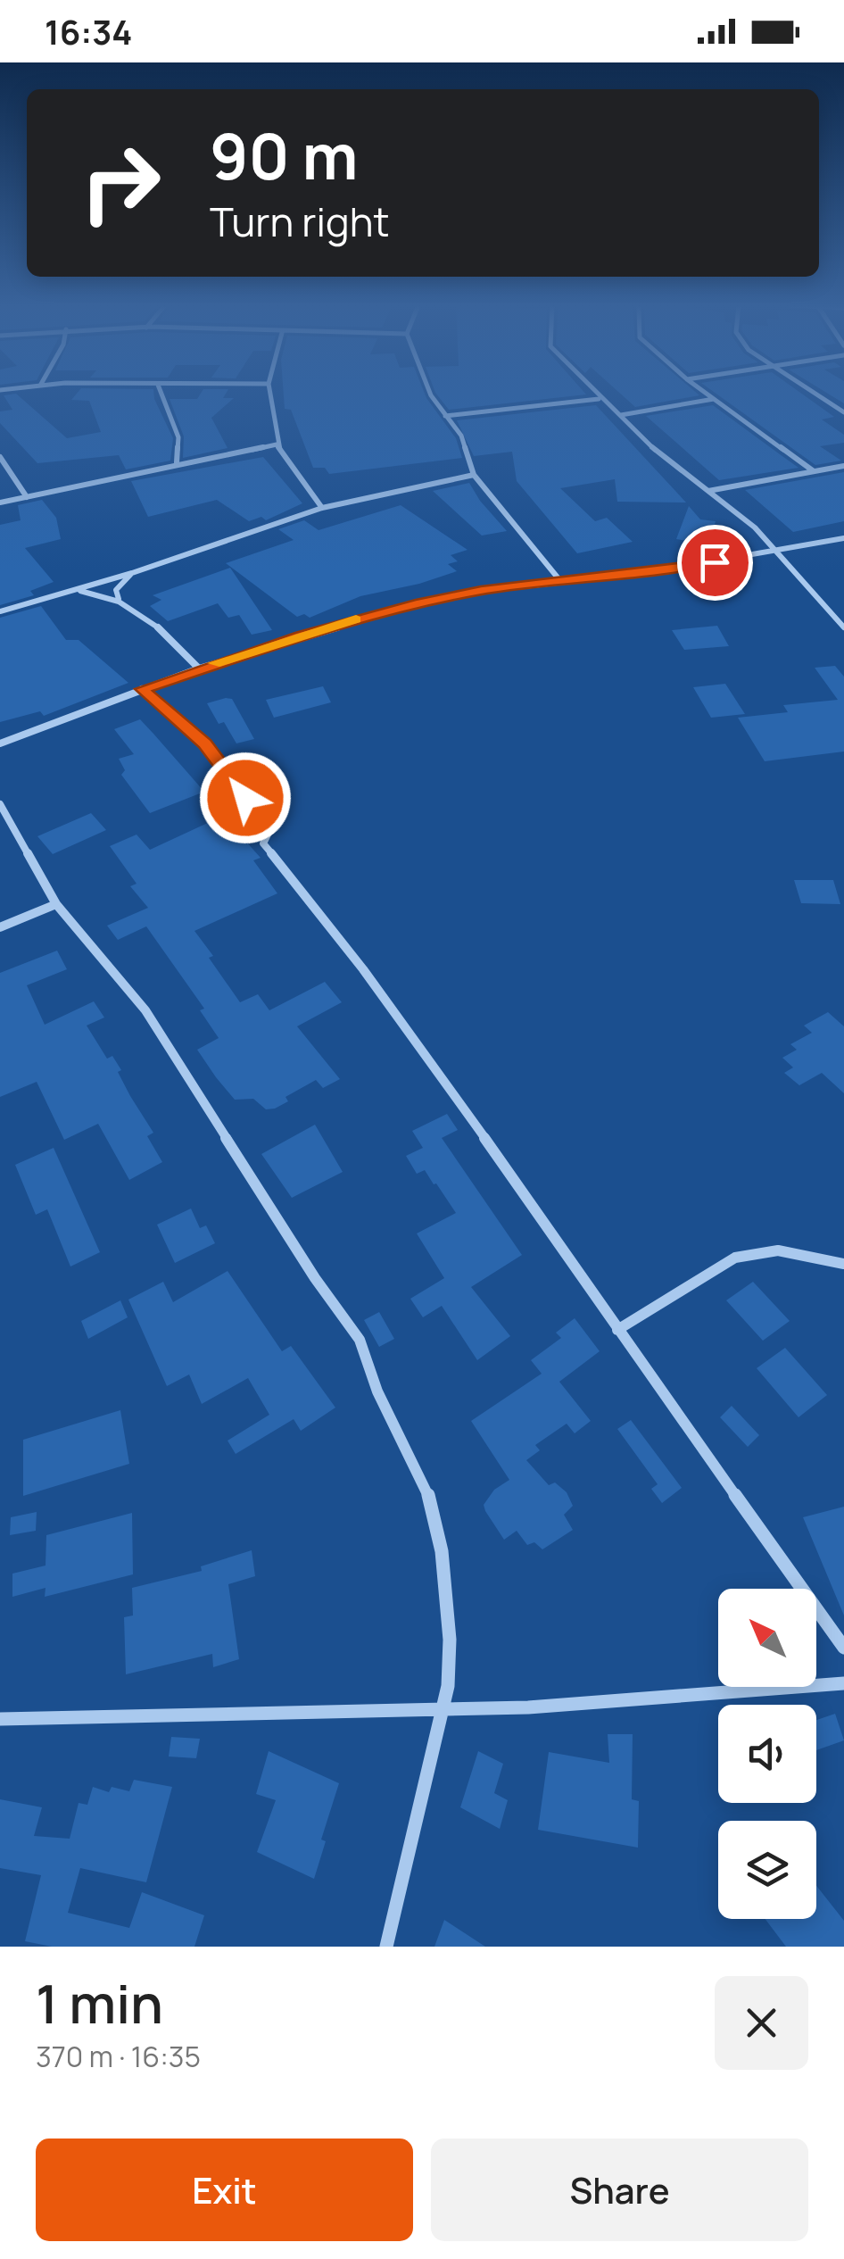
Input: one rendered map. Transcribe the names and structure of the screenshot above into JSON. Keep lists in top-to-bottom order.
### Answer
{
  "north": "top left",
  "page": {
    "status": "16:34",
    "turn": ["90 m", "Turn right"],
    "heading": ["1 min", "370 m · 16:35"],
    "buttons": ["Exit", "Share"]
  }
}
